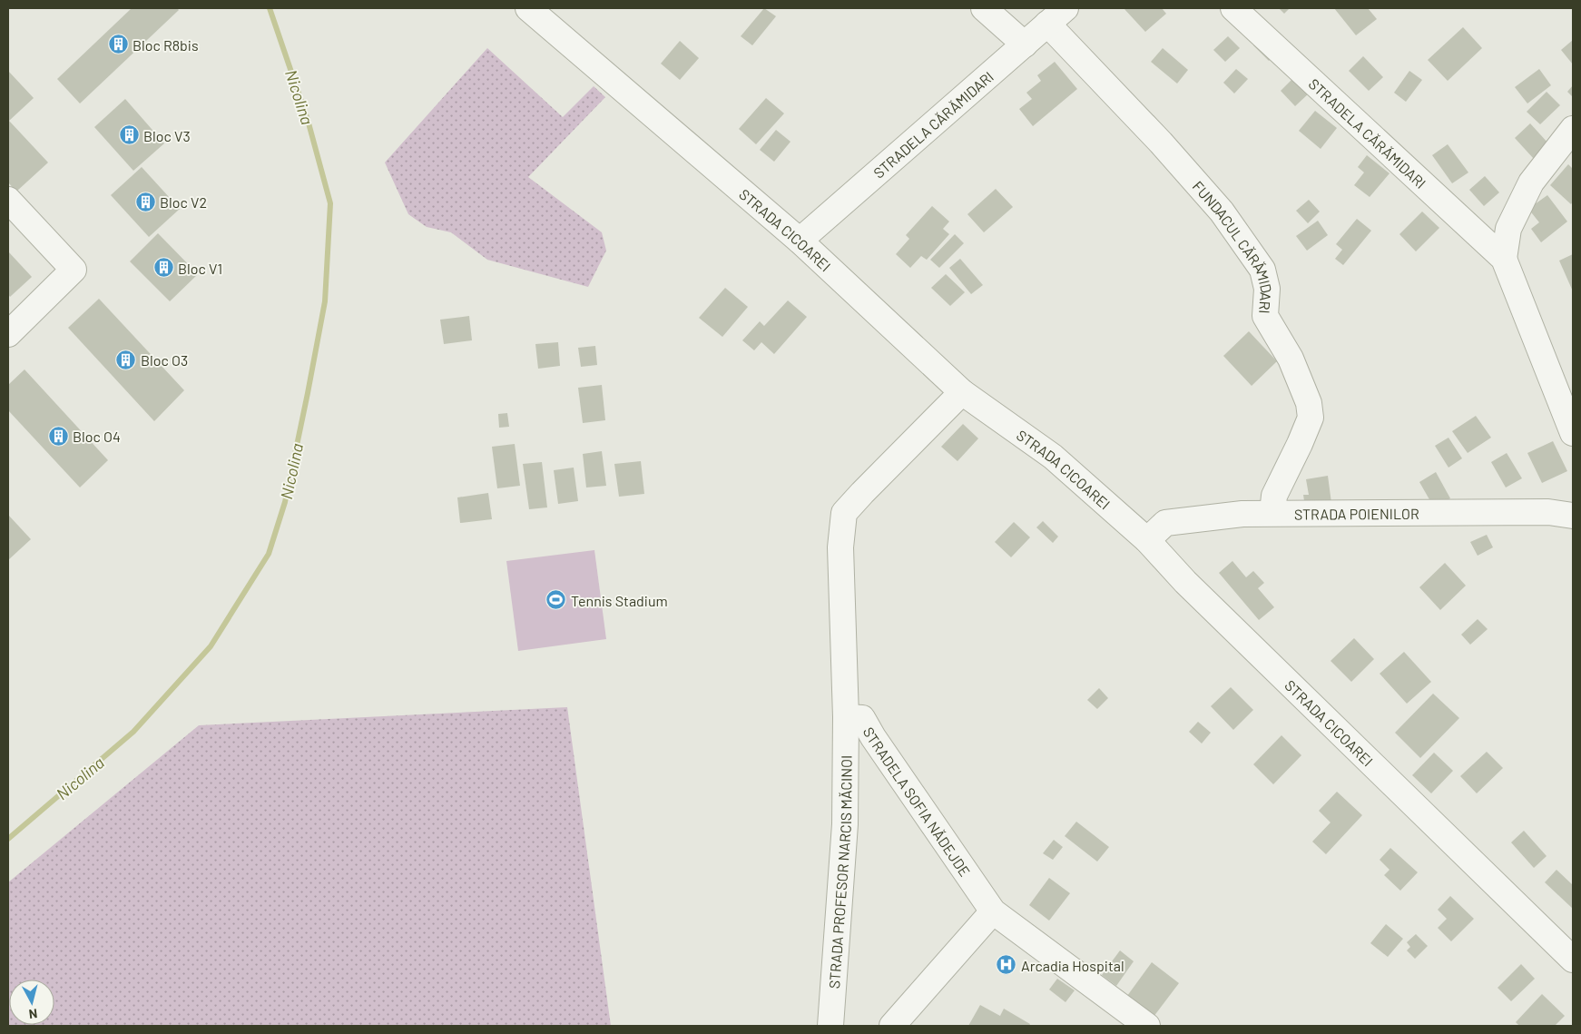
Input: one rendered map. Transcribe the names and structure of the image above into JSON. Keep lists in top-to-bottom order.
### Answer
{
  "streets": {
    "street": [
      "STRADELA CĂRĂMIDARI",
      "STRADA CICOAREI",
      "FUNDACUL CĂRĂMIDARI",
      "STRADA POIENILOR",
      "STRADELA SOFIA NĂDEJDE",
      "STRADA PROFESOR NARCIS MĂCINOI"
    ]
  },
  "crossings": [
    ["STRADELA CĂRĂMIDARI", "STRADA CICOAREI"],
    ["STRADELA CĂRĂMIDARI", "FUNDACUL CĂRĂMIDARI"],
    ["STRADA CICOAREI", "STRADA POIENILOR"],
    ["STRADA CICOAREI", "STRADELA SOFIA NĂDEJDE"],
    ["FUNDACUL CĂRĂMIDARI", "STRADA POIENILOR"],
    ["STRADELA SOFIA NĂDEJDE", "STRADA PROFESOR NARCIS MĂCINOI"]
  ],
  "water": ["Nicolina"],
  "places": {
    "building": [
      "Bloc R8bis",
      "Bloc V3",
      "Bloc V2",
      "Bloc V1",
      "Bloc O3",
      "Bloc O4"
    ],
    "sports": ["Tennis Stadium"],
    "hospital": ["Arcadia Hospital"]
  },
  "north": "bottom"
}
